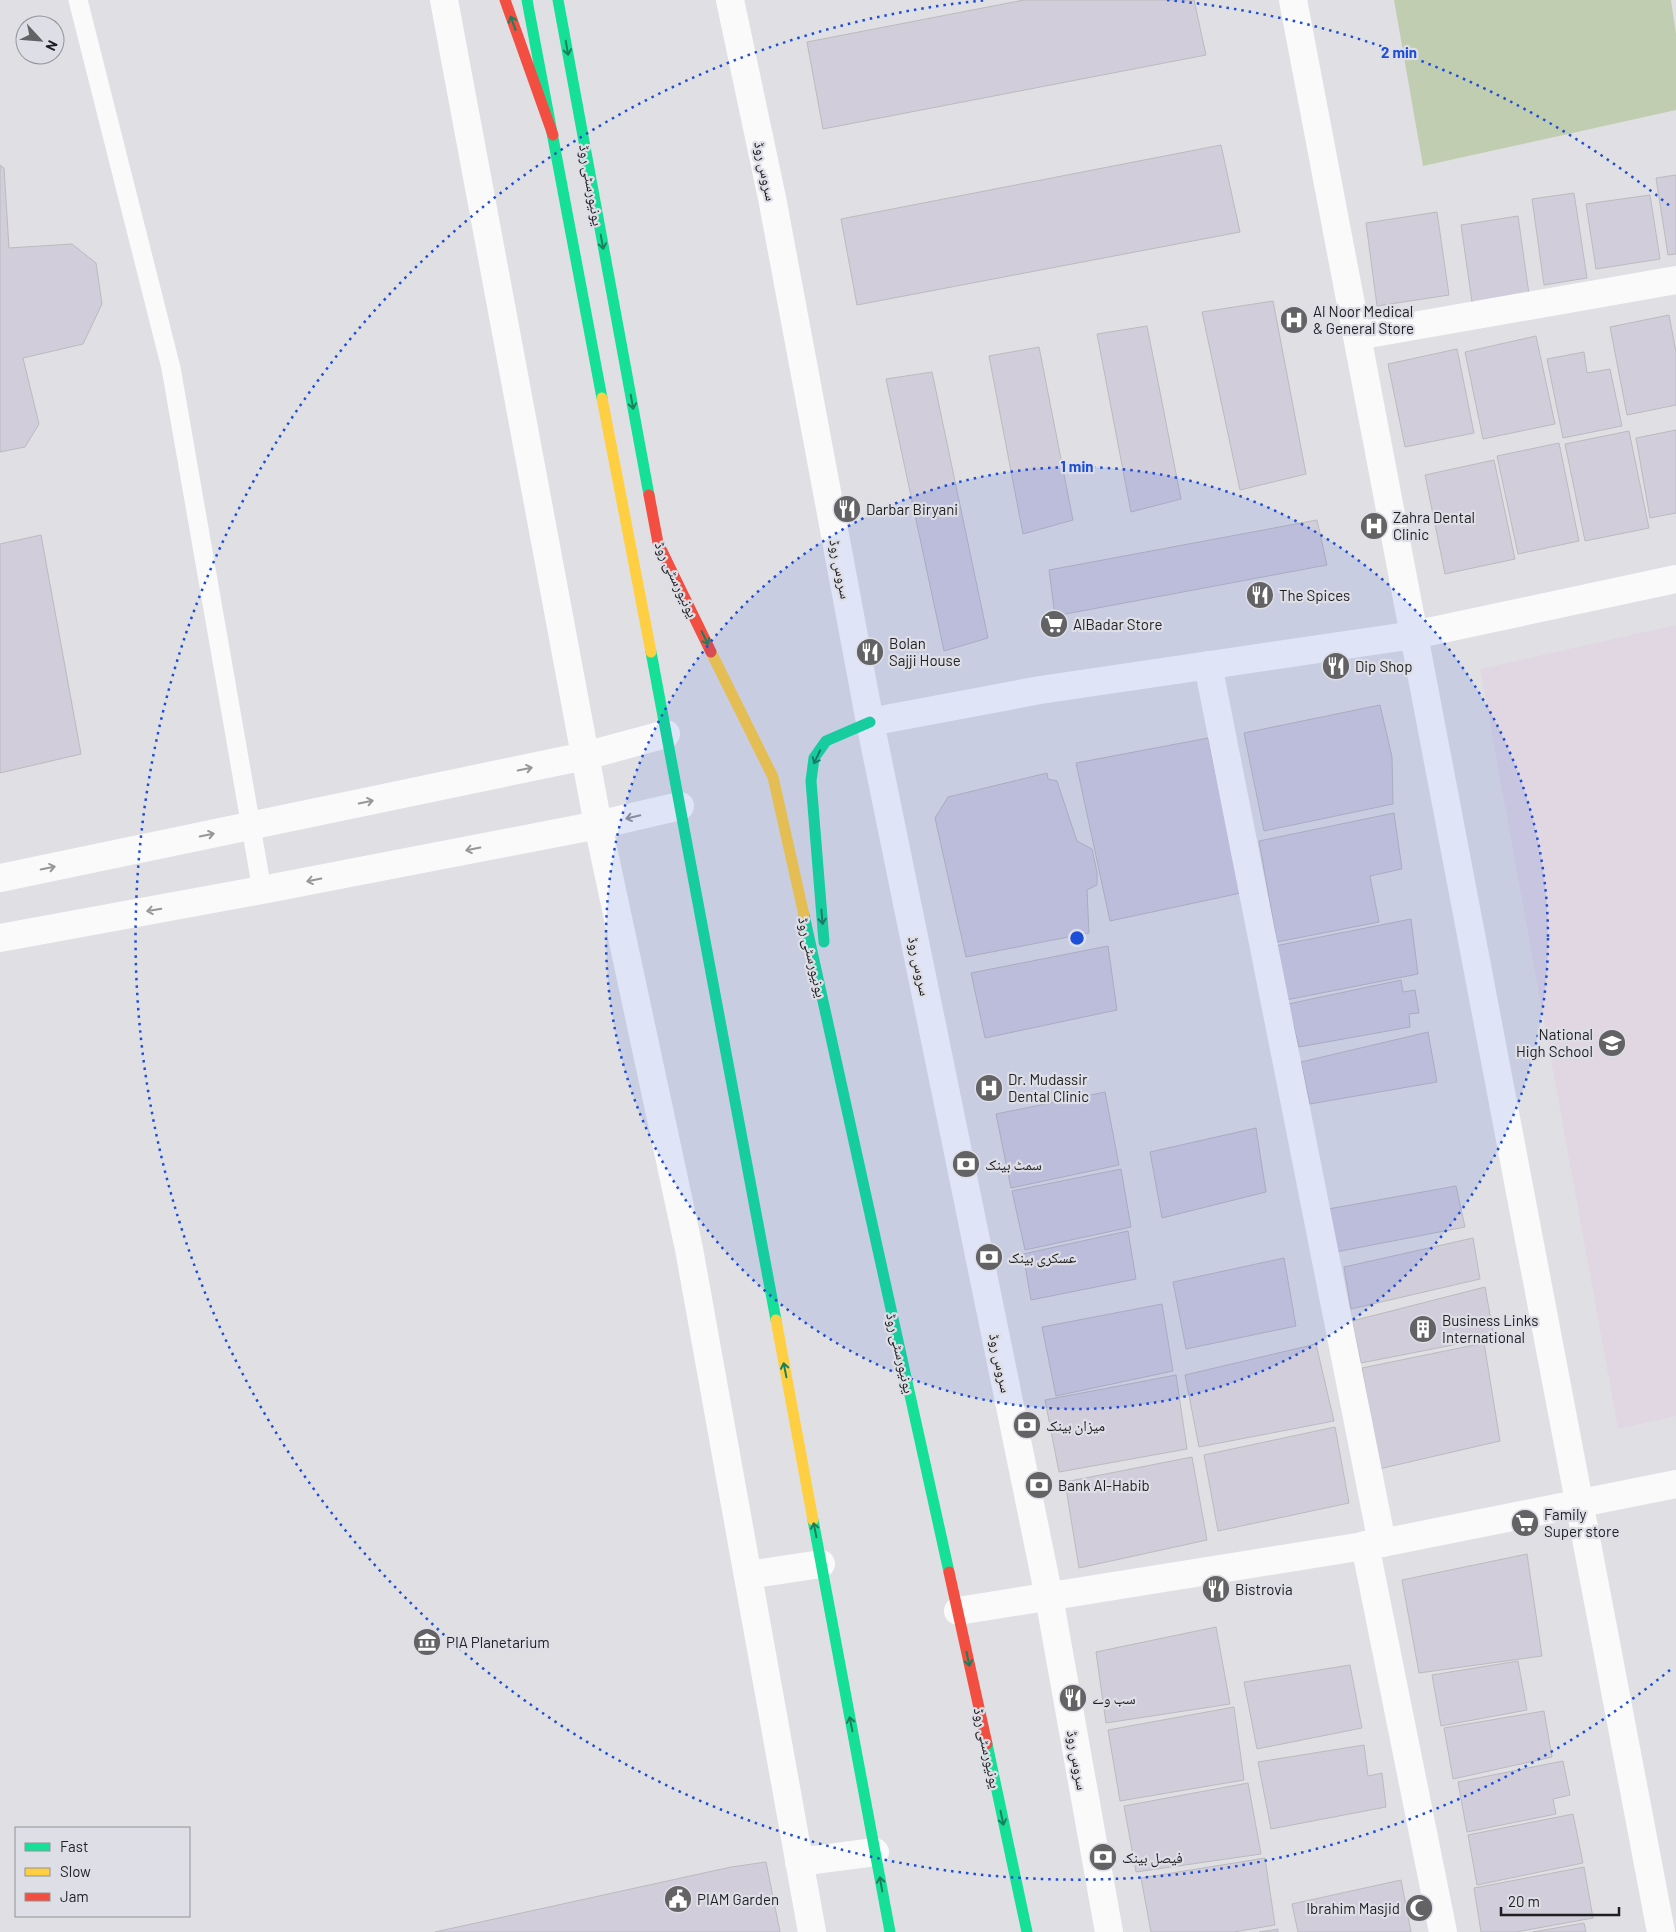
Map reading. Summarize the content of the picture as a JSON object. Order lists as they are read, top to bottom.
{
  "streets": {
    "main road": ["یونیورسٹی روڈ"],
    "street": ["سروس روڈ"]
  },
  "places": {
    "hospital": ["Al Noor Medical & General Store", "Zahra Dental Clinic", "Dr. Mudassir Dental Clinic"],
    "restaurant": [
      "Darbar Biryani",
      "The Spices",
      "Bolan Sajji House",
      "Dip Shop",
      "Bistrovia",
      "سب وے"
    ],
    "supermarket": ["AlBadar Store", "Family Super store"],
    "school or university": ["National High School"],
    "bank": [
      "سمٹ بینک",
      "عسکری بینک",
      "میزان بینک",
      "Bank Al-Habib",
      "فیصل بینک"
    ],
    "building": ["Business Links International"],
    "museum": ["PIA Planetarium"],
    "public building": ["PIAM Garden"],
    "mosque": ["Ibrahim Masjid"]
  },
  "legend": ["Fast", "Slow", "Jam"],
  "scale_bar": "20 m",
  "north": "bottom right",
  "rings": ["2 min", "1 min"]
}
